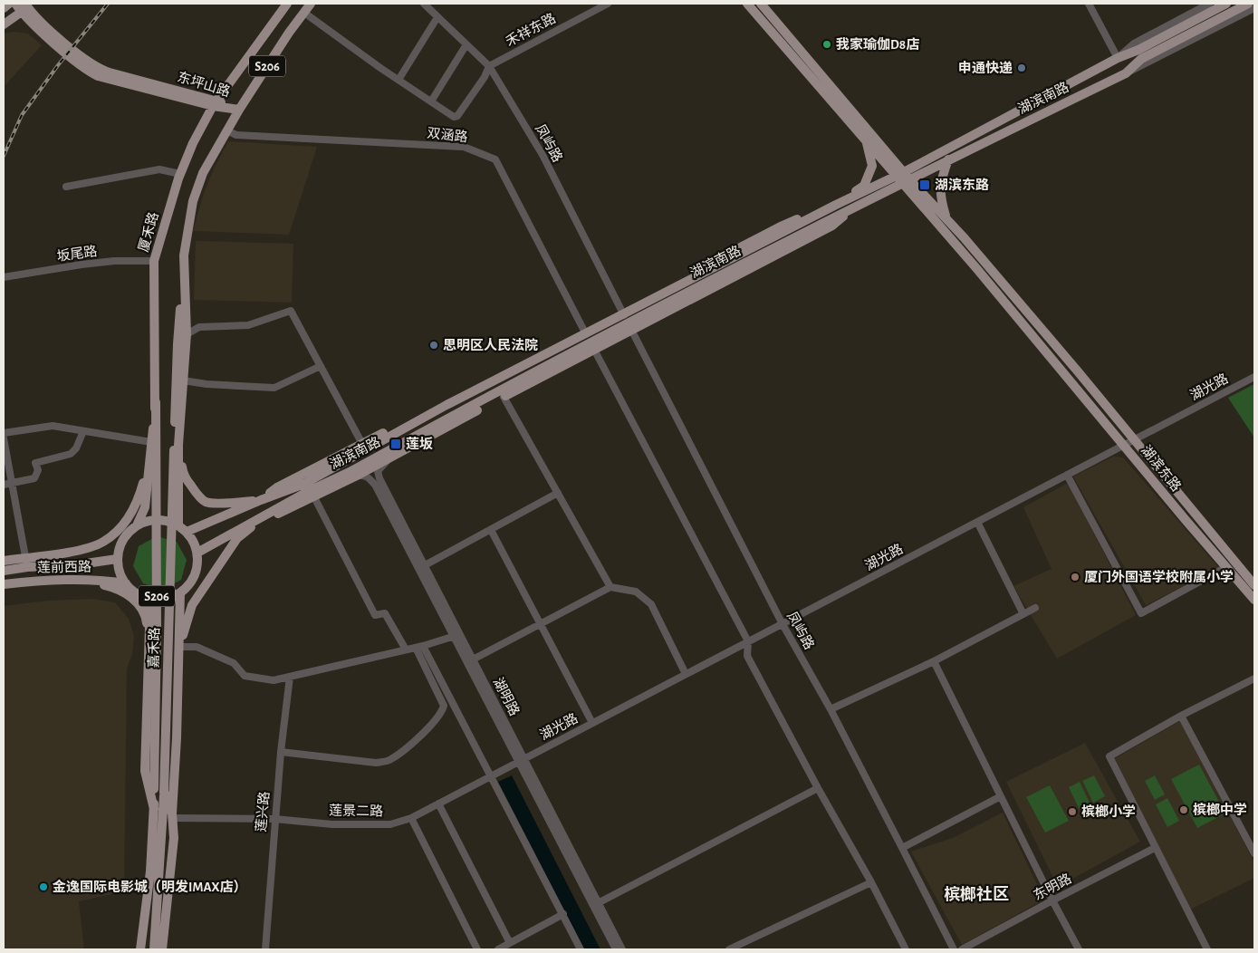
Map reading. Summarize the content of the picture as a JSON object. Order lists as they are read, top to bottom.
{
  "streets": {
    "main road": [
      "S206",
      "东坪山路",
      "湖滨南路",
      "厦禾路",
      "湖滨东路",
      "莲前西路",
      "嘉禾路"
    ],
    "street": [
      "禾祥东路",
      "双涵路",
      "凤屿路",
      "坂尾路",
      "湖光路",
      "湖明路",
      "莲景二路",
      "莲兴路",
      "东明路"
    ]
  },
  "crossings": [
    ["禾祥东路", "凤屿路"],
    ["S206", "东坪山路"],
    ["S206", "湖滨南路"],
    ["S206", "双涵路"],
    ["S206", "厦禾路"],
    ["S206", "莲前西路"],
    ["S206", "嘉禾路"],
    ["S206", "莲景二路"],
    ["东坪山路", "厦禾路"],
    ["湖滨南路", "双涵路"],
    ["湖滨南路", "凤屿路"],
    ["湖滨南路", "厦禾路"],
    ["湖滨南路", "湖滨东路"],
    ["湖滨南路", "莲前西路"],
    ["凤屿路", "湖光路"],
    ["厦禾路", "坂尾路"],
    ["厦禾路", "莲前西路"],
    ["厦禾路", "嘉禾路"],
    ["湖光路", "湖滨东路"],
    ["湖光路", "湖明路"],
    ["湖光路", "莲景二路"],
    ["湖明路", "莲景二路"],
    ["莲景二路", "莲兴路"]
  ],
  "districts": ["槟榔社区"],
  "places": {
    "other": [
      "我家瑜伽D8店",
      "申通快递",
      "思明区人民法院",
      "厦门外国语学校附属小学",
      "槟榔中学",
      "槟榔小学",
      "金逸国际电影城（明发IMAX店）"
    ],
    "transit": ["湖滨东路", "莲坂"]
  }
}
